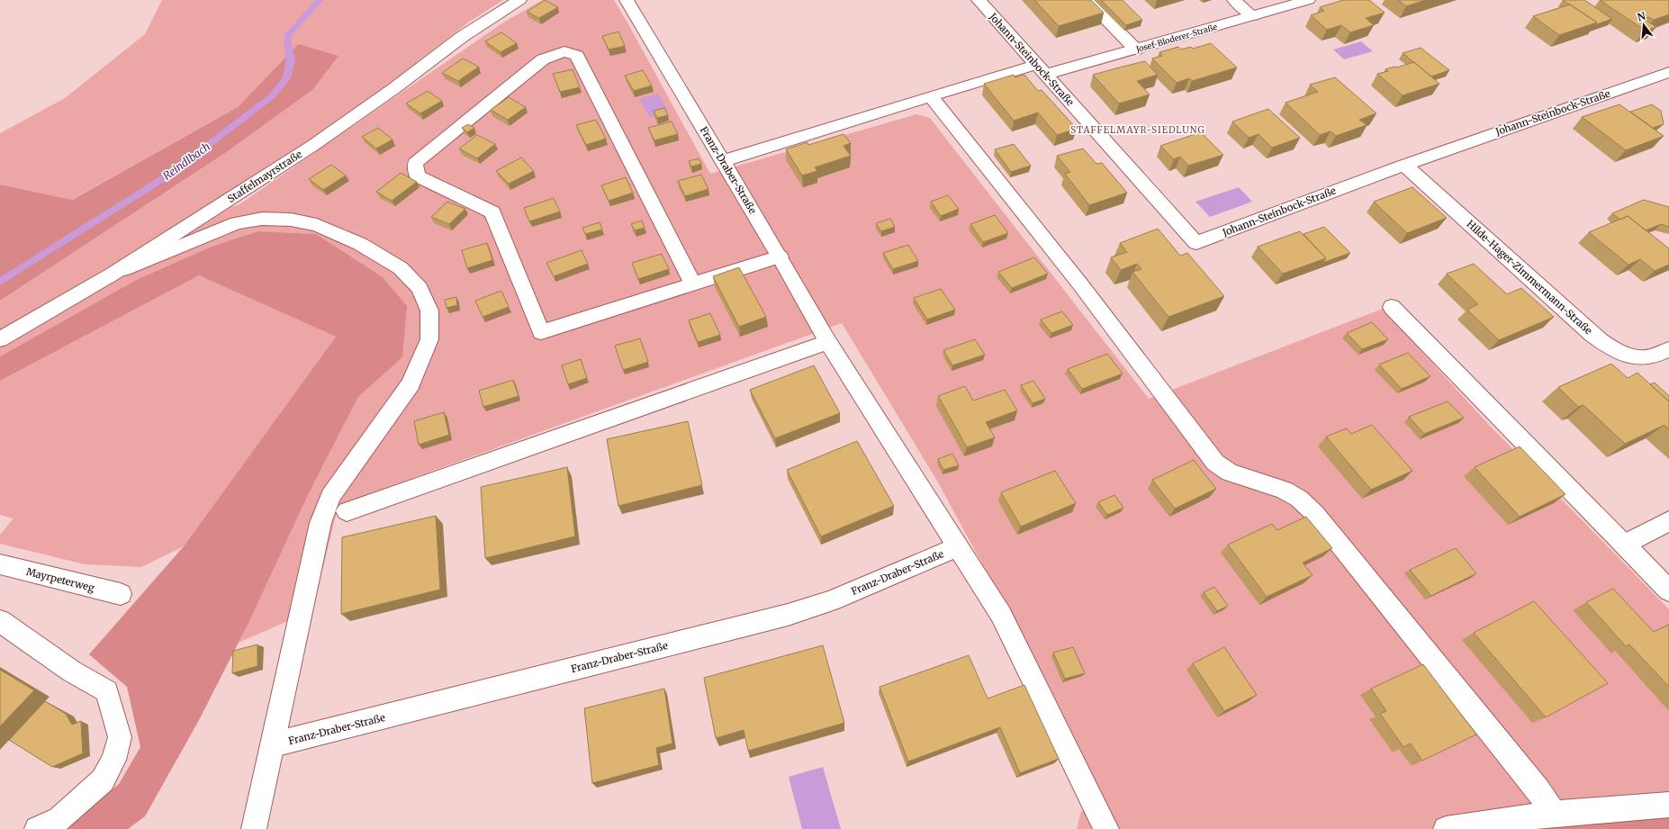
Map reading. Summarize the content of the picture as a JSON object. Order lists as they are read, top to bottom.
{
  "streets": {
    "street": [
      "Josef-Bloderer-Straße",
      "Johann-Steinbock-Straße",
      "Franz-Draber-Straße",
      "Staffelmayrstraße",
      "Hilde-Hager-Zimmermann-Straße",
      "Mayrpeterweg"
    ]
  },
  "crossings": [
    ["Josef-Bloderer-Straße", "Johann-Steinbock-Straße"],
    ["Josef-Bloderer-Straße", "Franz-Draber-Straße"],
    ["Johann-Steinbock-Straße", "Hilde-Hager-Zimmermann-Straße"]
  ],
  "districts": ["STAFFELMAYR-SIEDLUNG"],
  "water": ["Reindlbach"],
  "north": "top"
}
